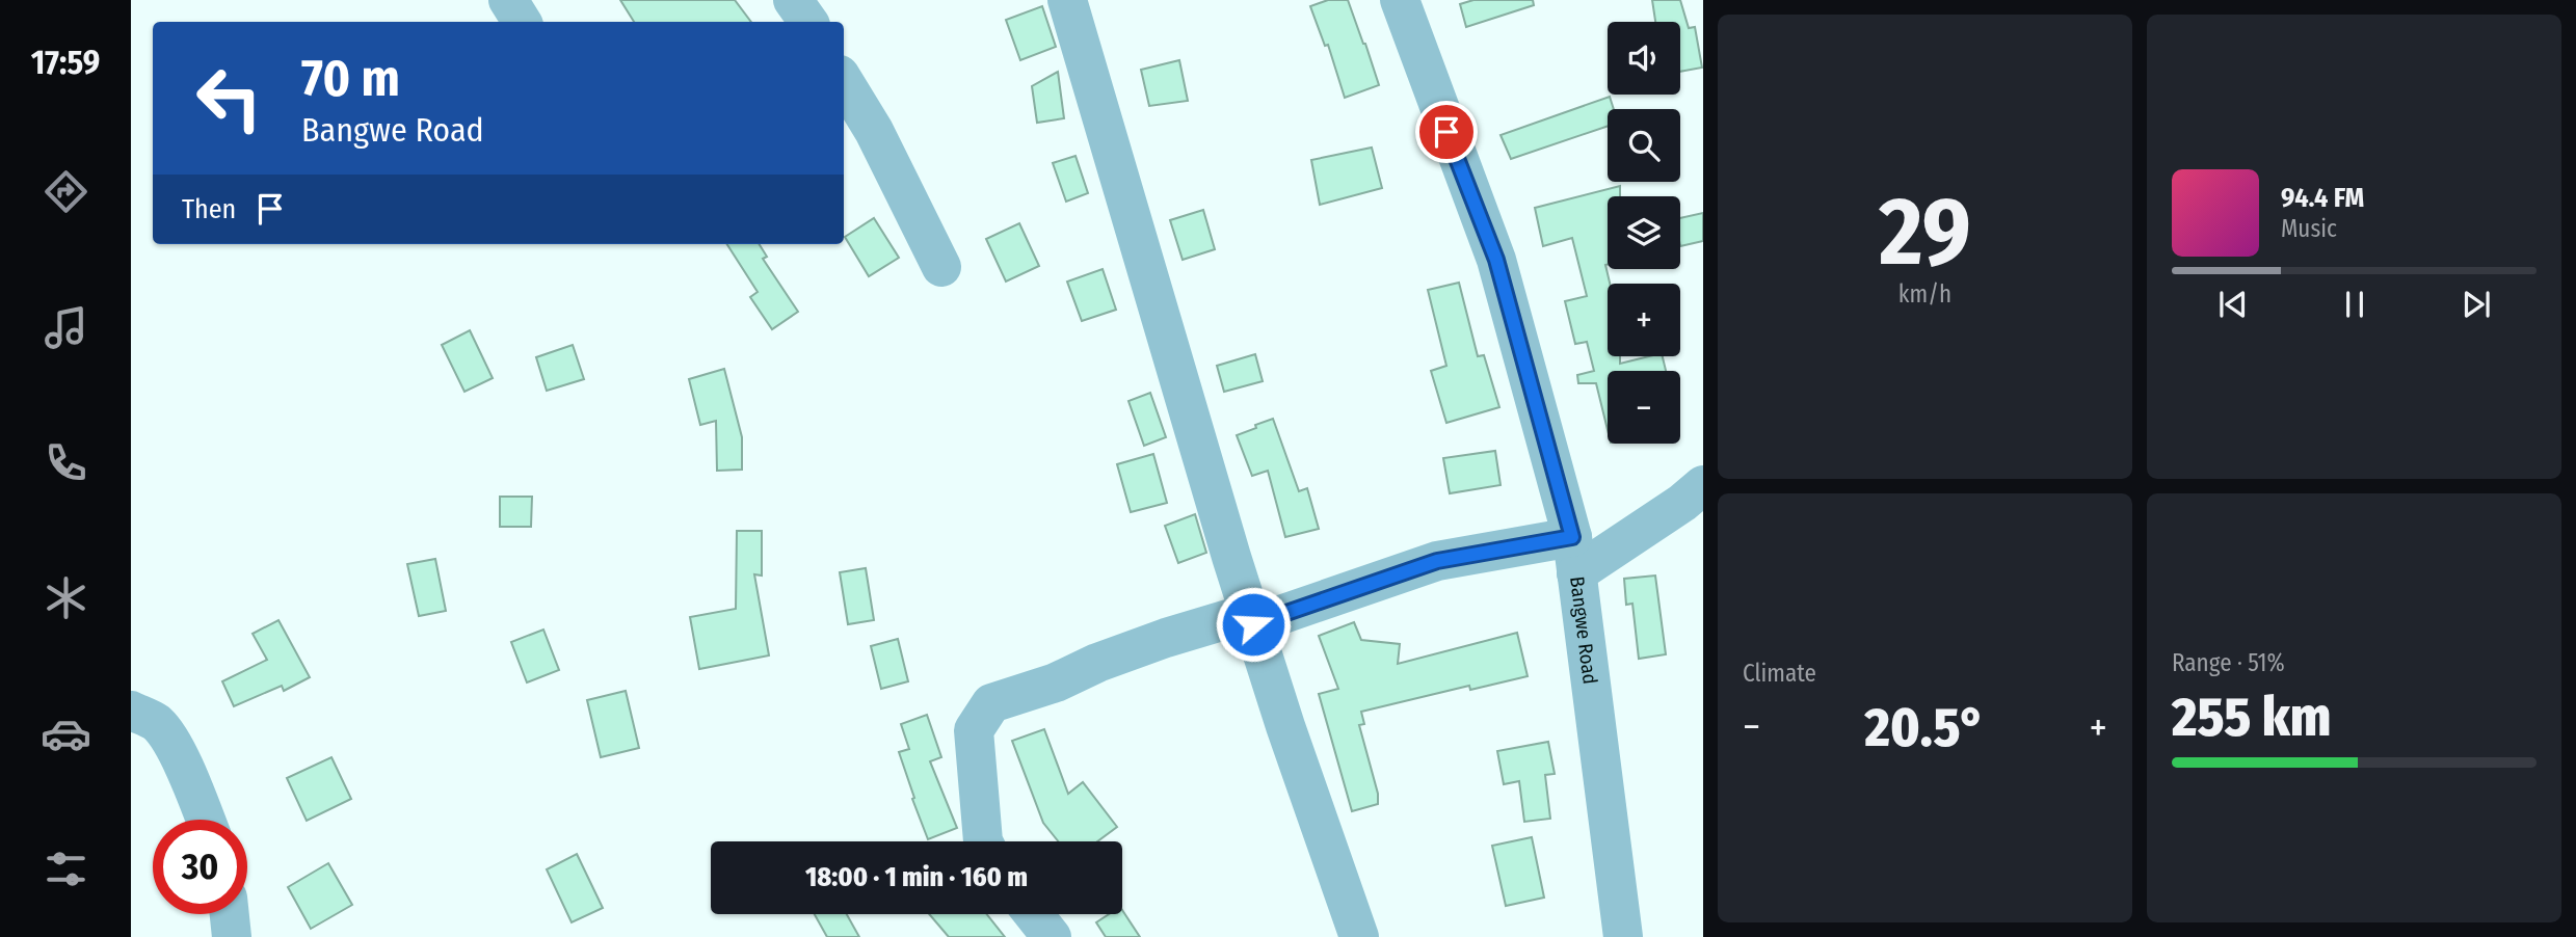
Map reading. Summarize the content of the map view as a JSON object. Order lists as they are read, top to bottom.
{
  "streets": {
    "street": ["Bangwe Road"]
  },
  "page": {
    "tabs": "17:59",
    "tile": [
      ["29", "km/h"],
      "Climate",
      ["Range · 51%", "255 km"]
    ],
    "map_buttons": ["+", "−"],
    "turn": ["70 m", "Bangwe Road"],
    "song": ["94.4 FM", "Music"],
    "then": "Then",
    "heat": ["−", "20.5°", "+"],
    "limit": "30",
    "trip": "18:00 · 1 min · 160 m"
  }
}
